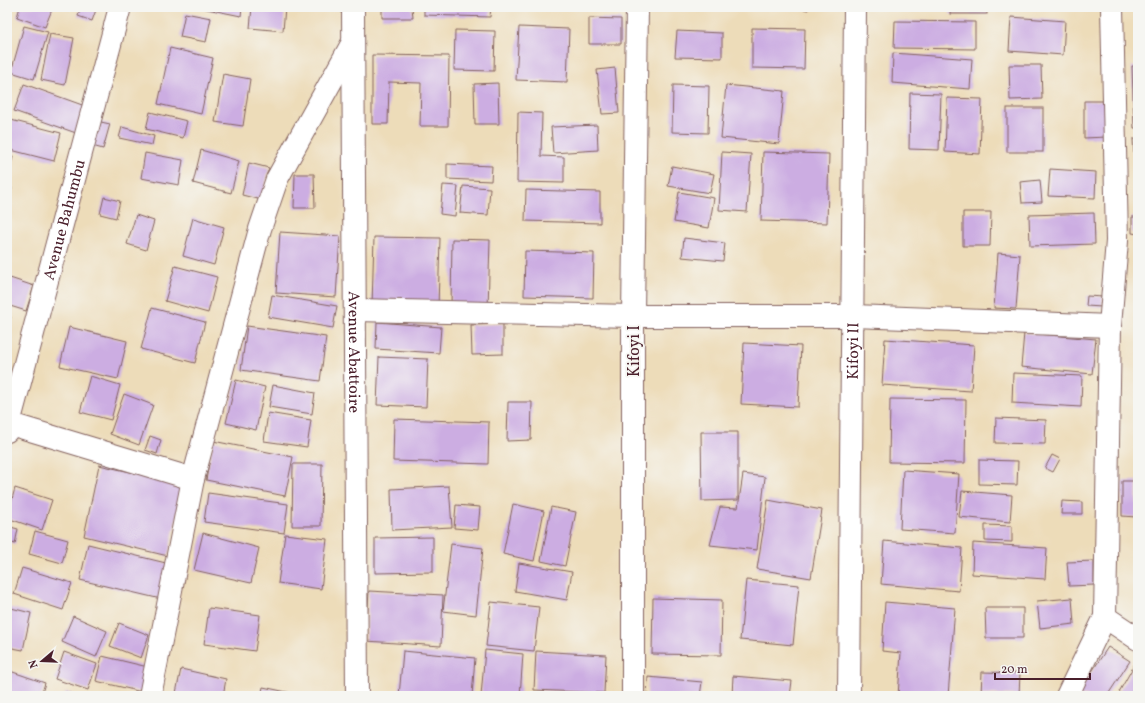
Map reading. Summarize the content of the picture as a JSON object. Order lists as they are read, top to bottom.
{
  "streets": {
    "street": [
      "Avenue Bahumbu",
      "Kifoyi I",
      "Avenue Abattoire",
      "Kifoyi II"
    ]
  },
  "scale_bar": "20 m",
  "north": "left"
}
